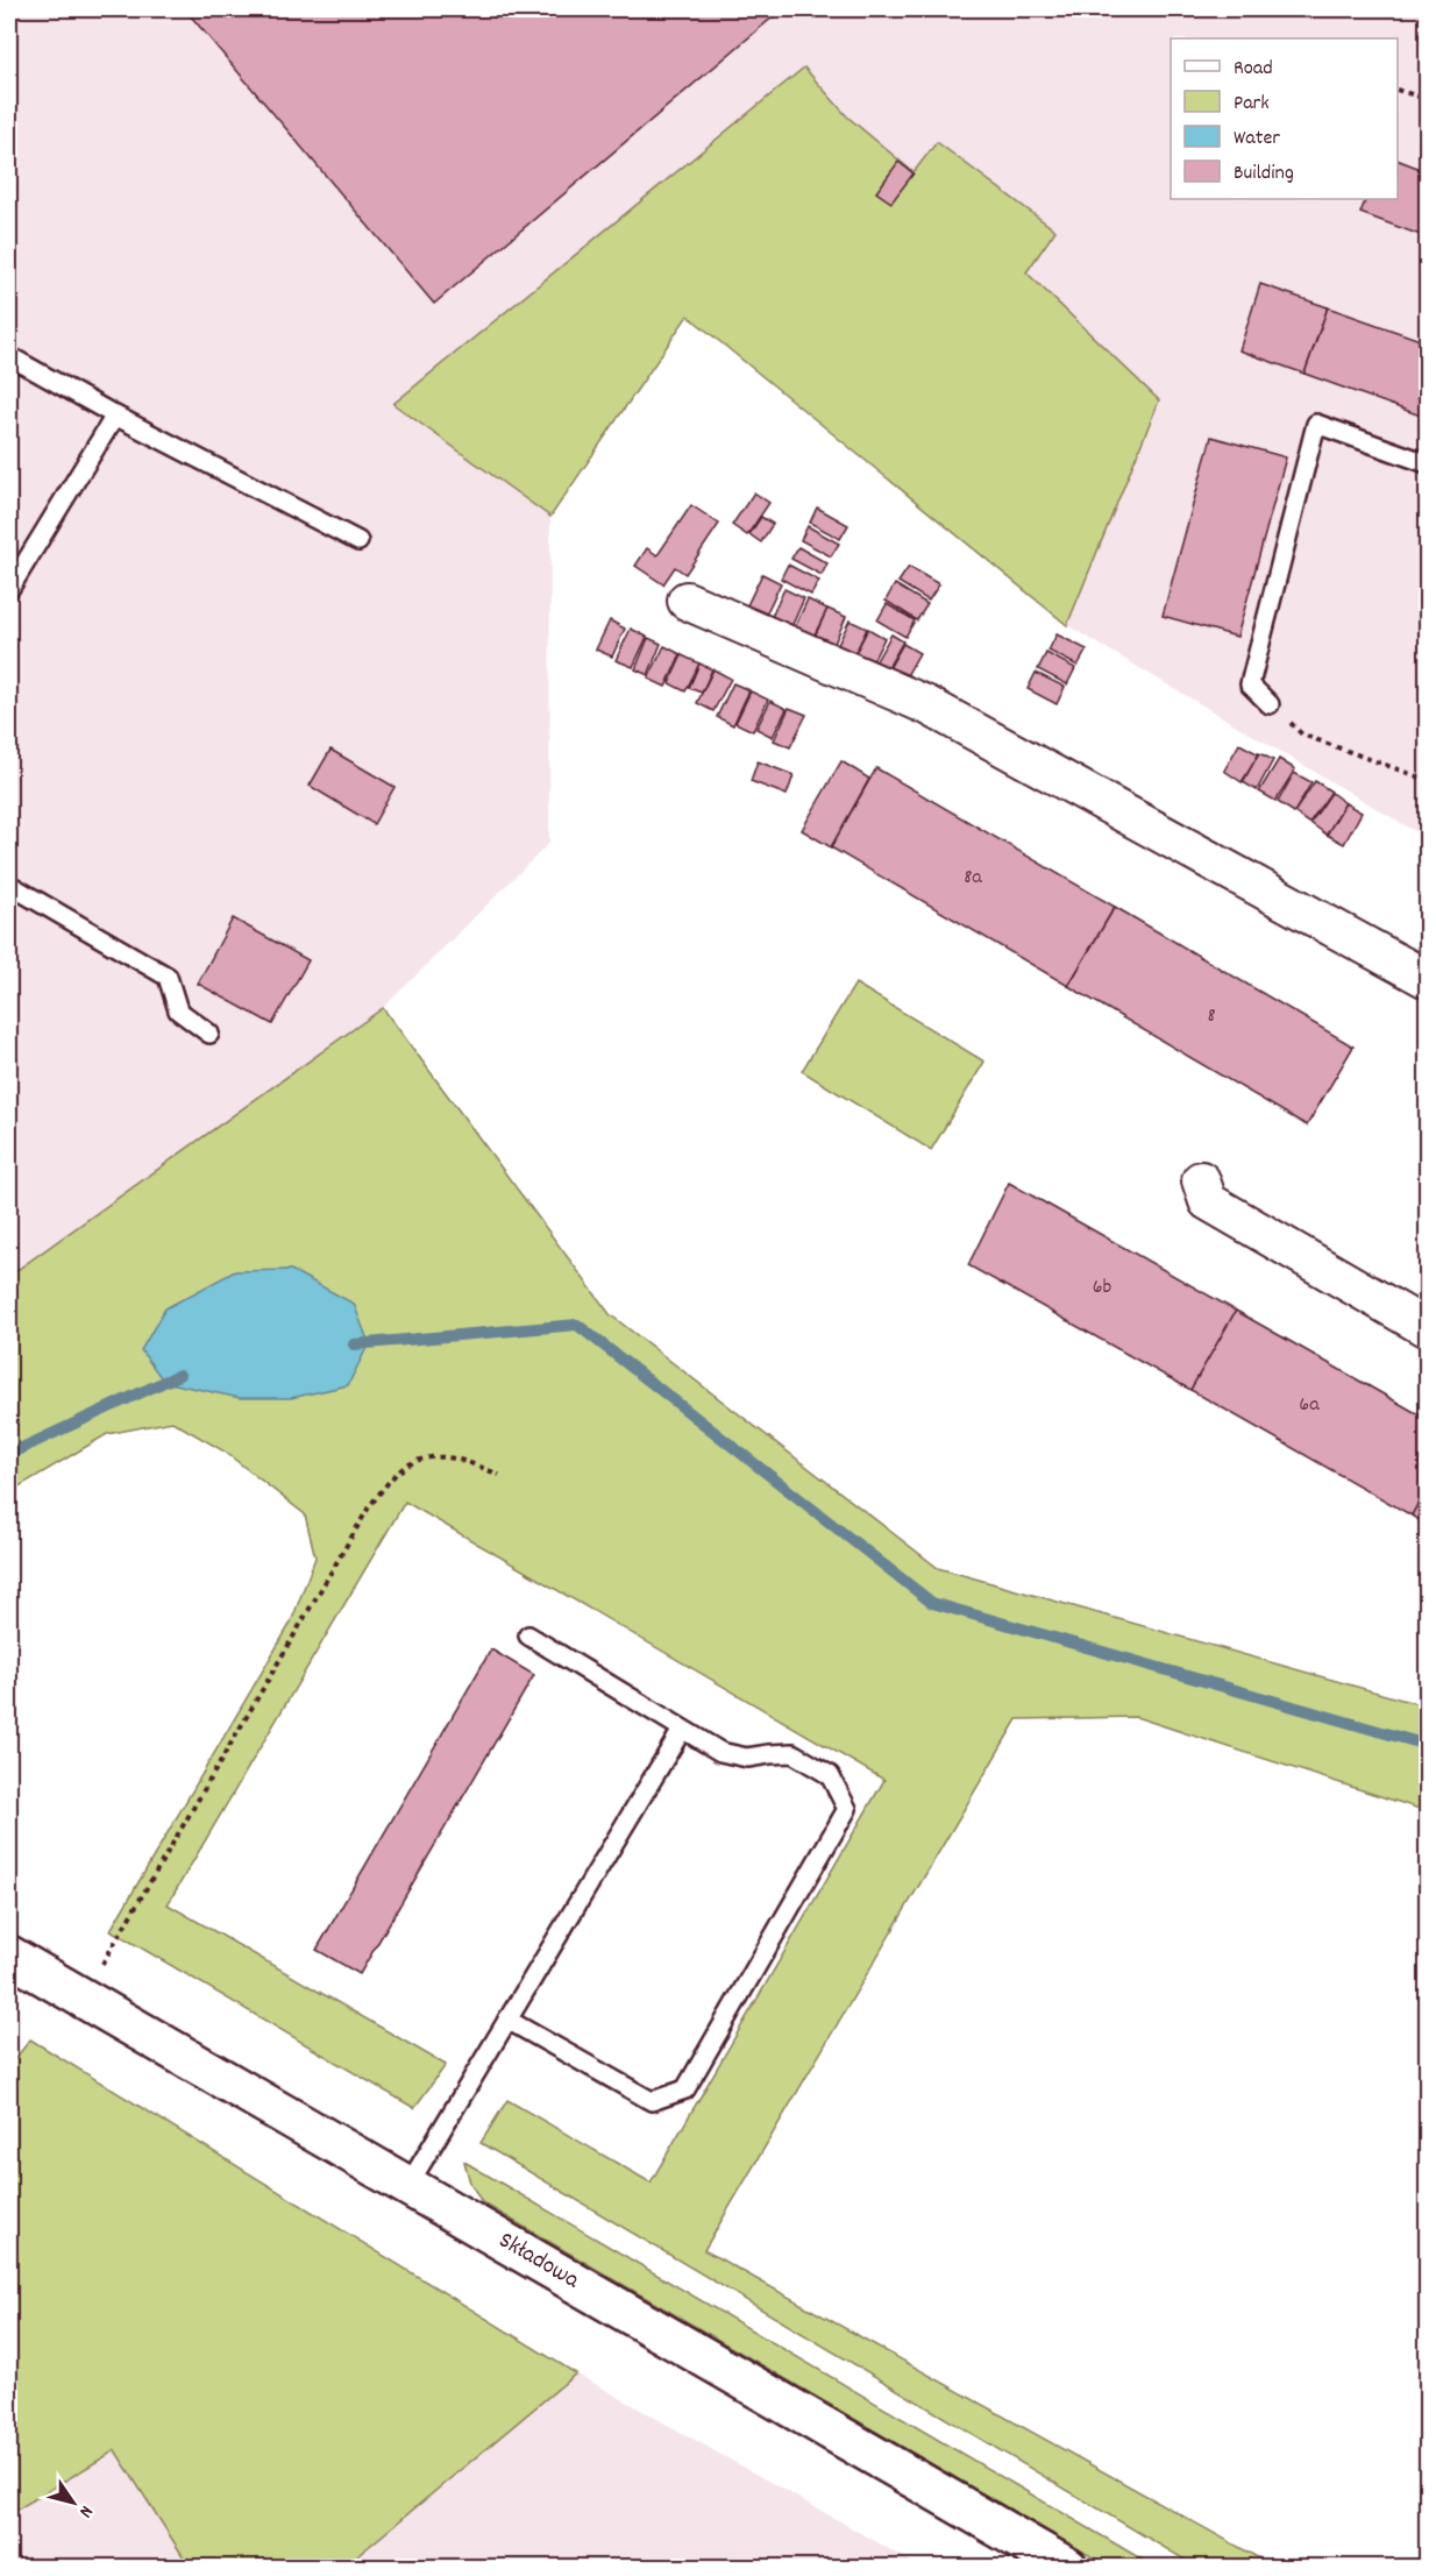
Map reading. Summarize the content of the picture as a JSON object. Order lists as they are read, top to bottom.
{
  "streets": {
    "main road": ["Składowa"]
  },
  "house_numbers": [
    "8a",
    "8",
    "6b",
    "6a"
  ],
  "legend": [
    "Road",
    "Park",
    "Water",
    "Building"
  ],
  "north": "bottom right"
}
